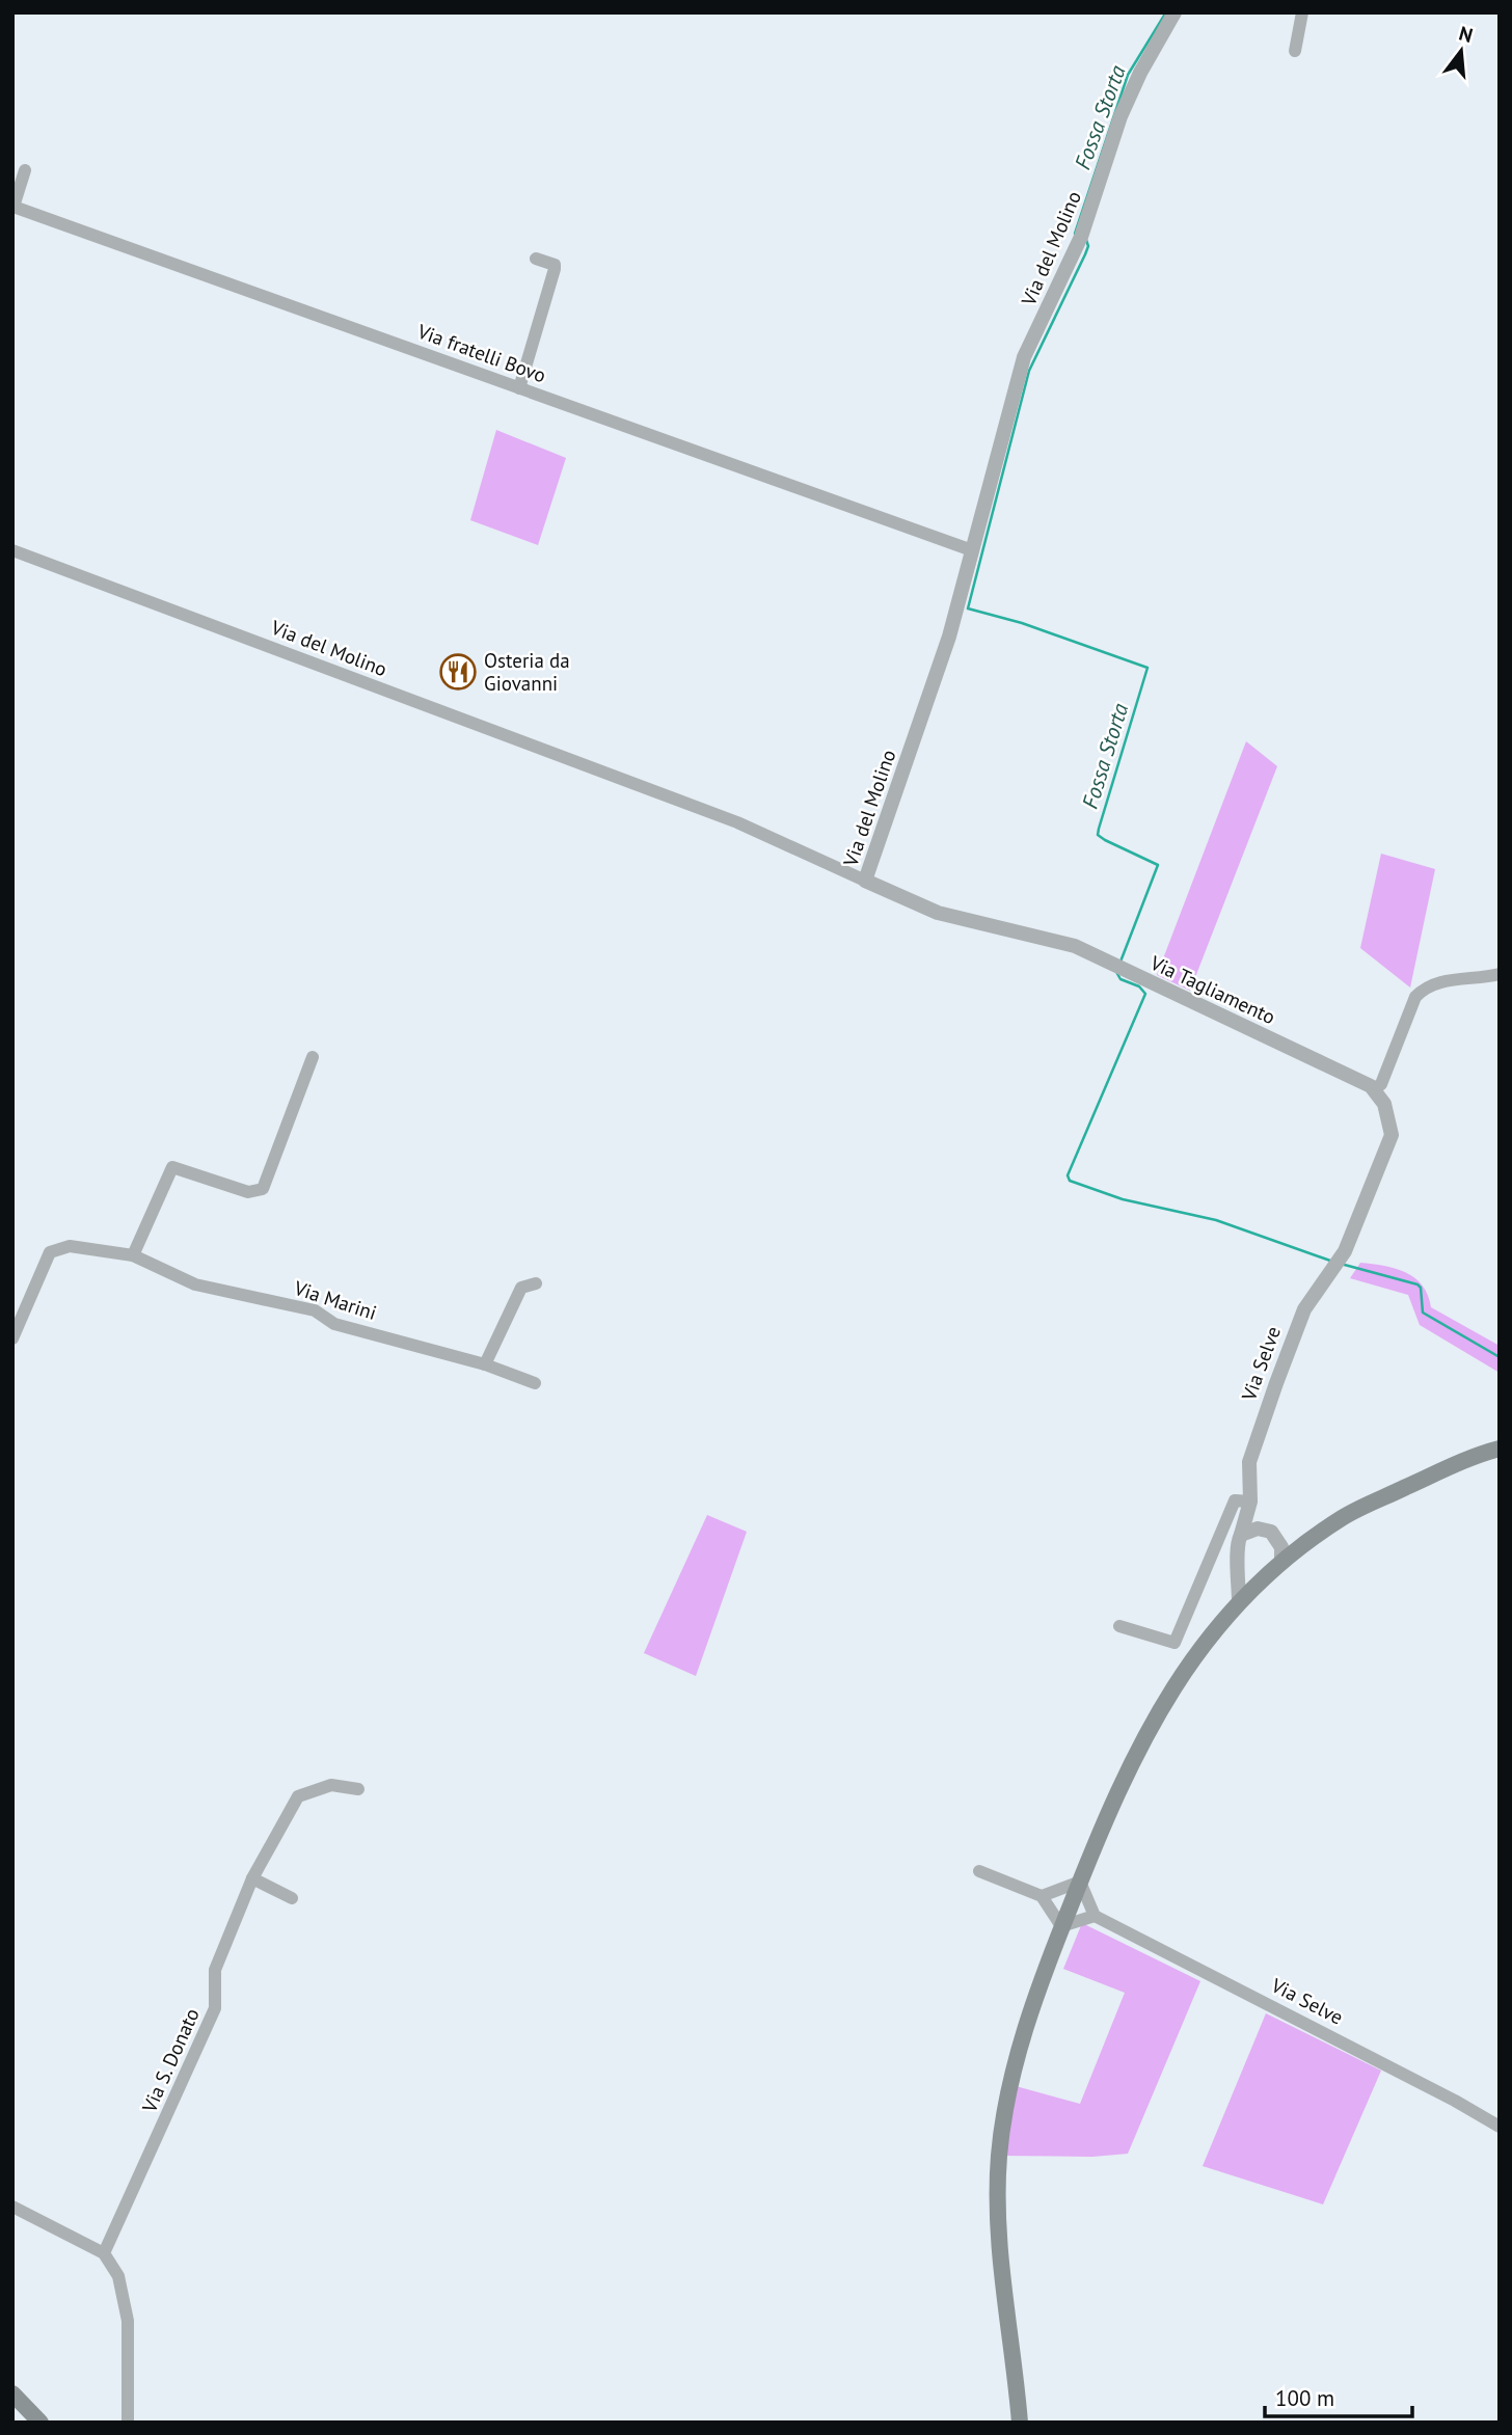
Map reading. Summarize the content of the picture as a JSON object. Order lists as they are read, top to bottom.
{
  "streets": {
    "street": [
      "Via del Molino",
      "Via fratelli Bovo",
      "Via Tagliamento",
      "Via Marini",
      "Via Selve",
      "Via S. Donato"
    ]
  },
  "crossings": [
    ["Via del Molino", "Via fratelli Bovo"],
    ["Via del Molino", "Via Tagliamento"],
    ["Via Tagliamento", "Via Selve"]
  ],
  "water": ["Fossa Storta"],
  "places": {
    "restaurant": ["Osteria da Giovanni"]
  },
  "scale_bar": "100 m",
  "north": "top"
}
